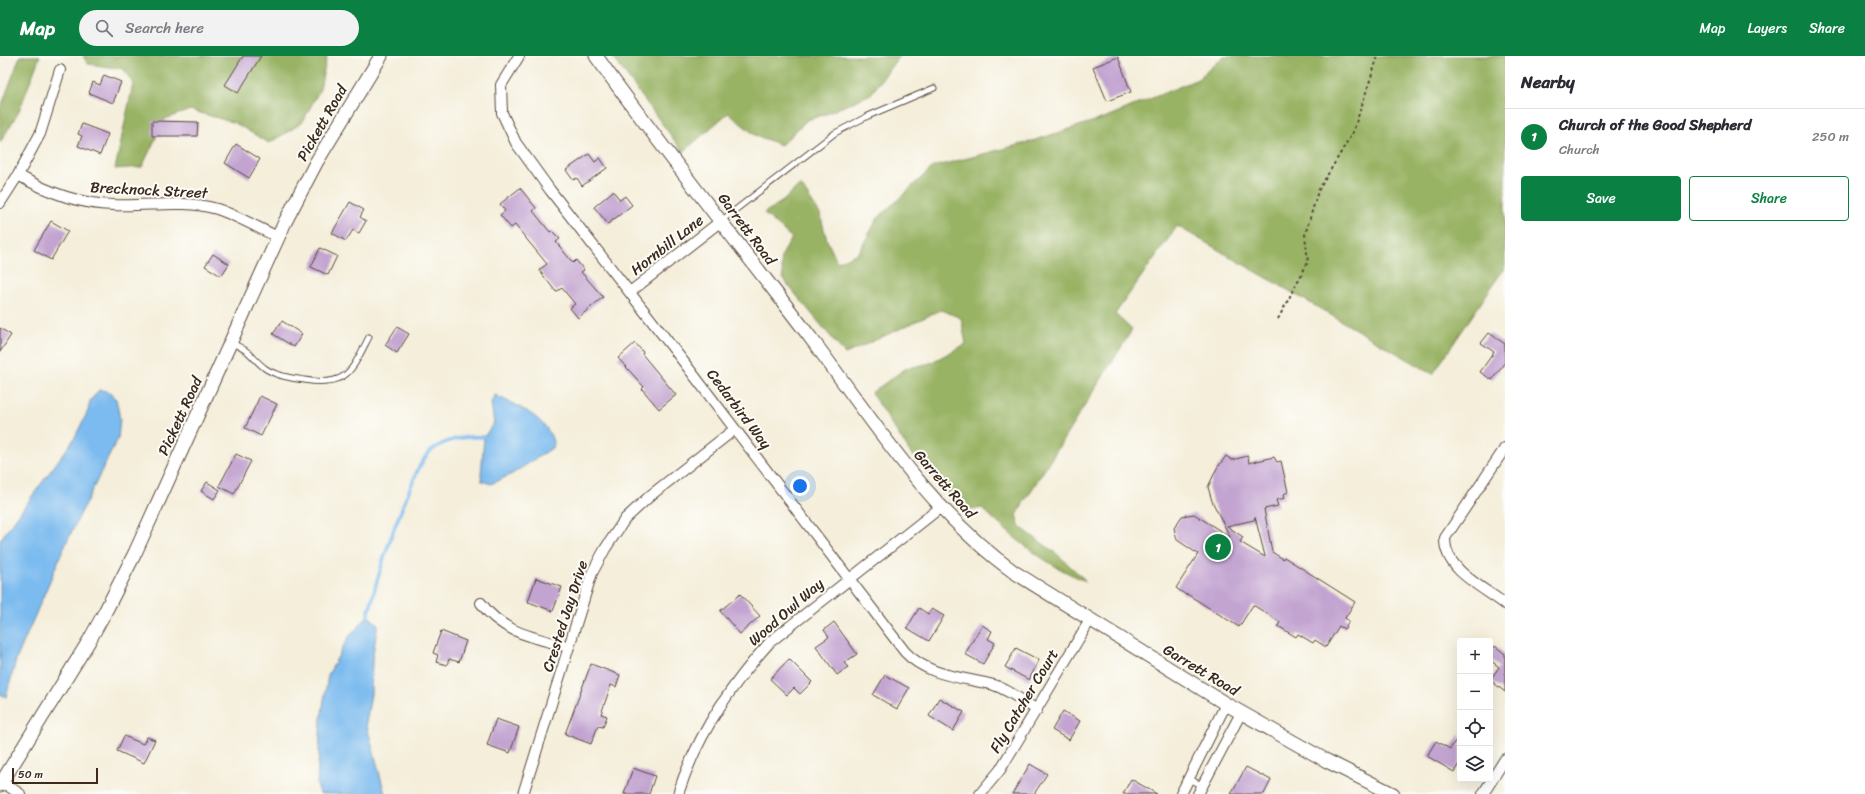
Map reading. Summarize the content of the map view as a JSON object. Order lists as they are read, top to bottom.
{
  "streets": {
    "street": [
      "Pickett Road",
      "Brecknock Street",
      "Garrett Road",
      "Hornbill Lane",
      "Cedarbird Way",
      "Wood Owl Way",
      "Crested Jay Drive",
      "Fly Catcher Court"
    ]
  },
  "crossings": [
    ["Pickett Road", "Brecknock Street"],
    ["Garrett Road", "Hornbill Lane"],
    ["Garrett Road", "Wood Owl Way"],
    ["Garrett Road", "Fly Catcher Court"],
    ["Hornbill Lane", "Cedarbird Way"],
    ["Cedarbird Way", "Wood Owl Way"],
    ["Cedarbird Way", "Crested Jay Drive"],
    ["Cedarbird Way", "Fly Catcher Court"]
  ],
  "scale_bar": "50 m",
  "page": {
    "header": "Map",
    "search": "Search here",
    "nav": ["Map", "Layers", "Share"],
    "heading": "Nearby",
    "list": [
      {
        "mark": "1",
        "name": "Church of the Good Shepherd",
        "note": "Church",
        "value": "250 m"
      }
    ],
    "buttons": ["Save", "Share"],
    "pins": "1",
    "map_buttons": ["+", "−"],
    "scale": "50 m"
  }
}
